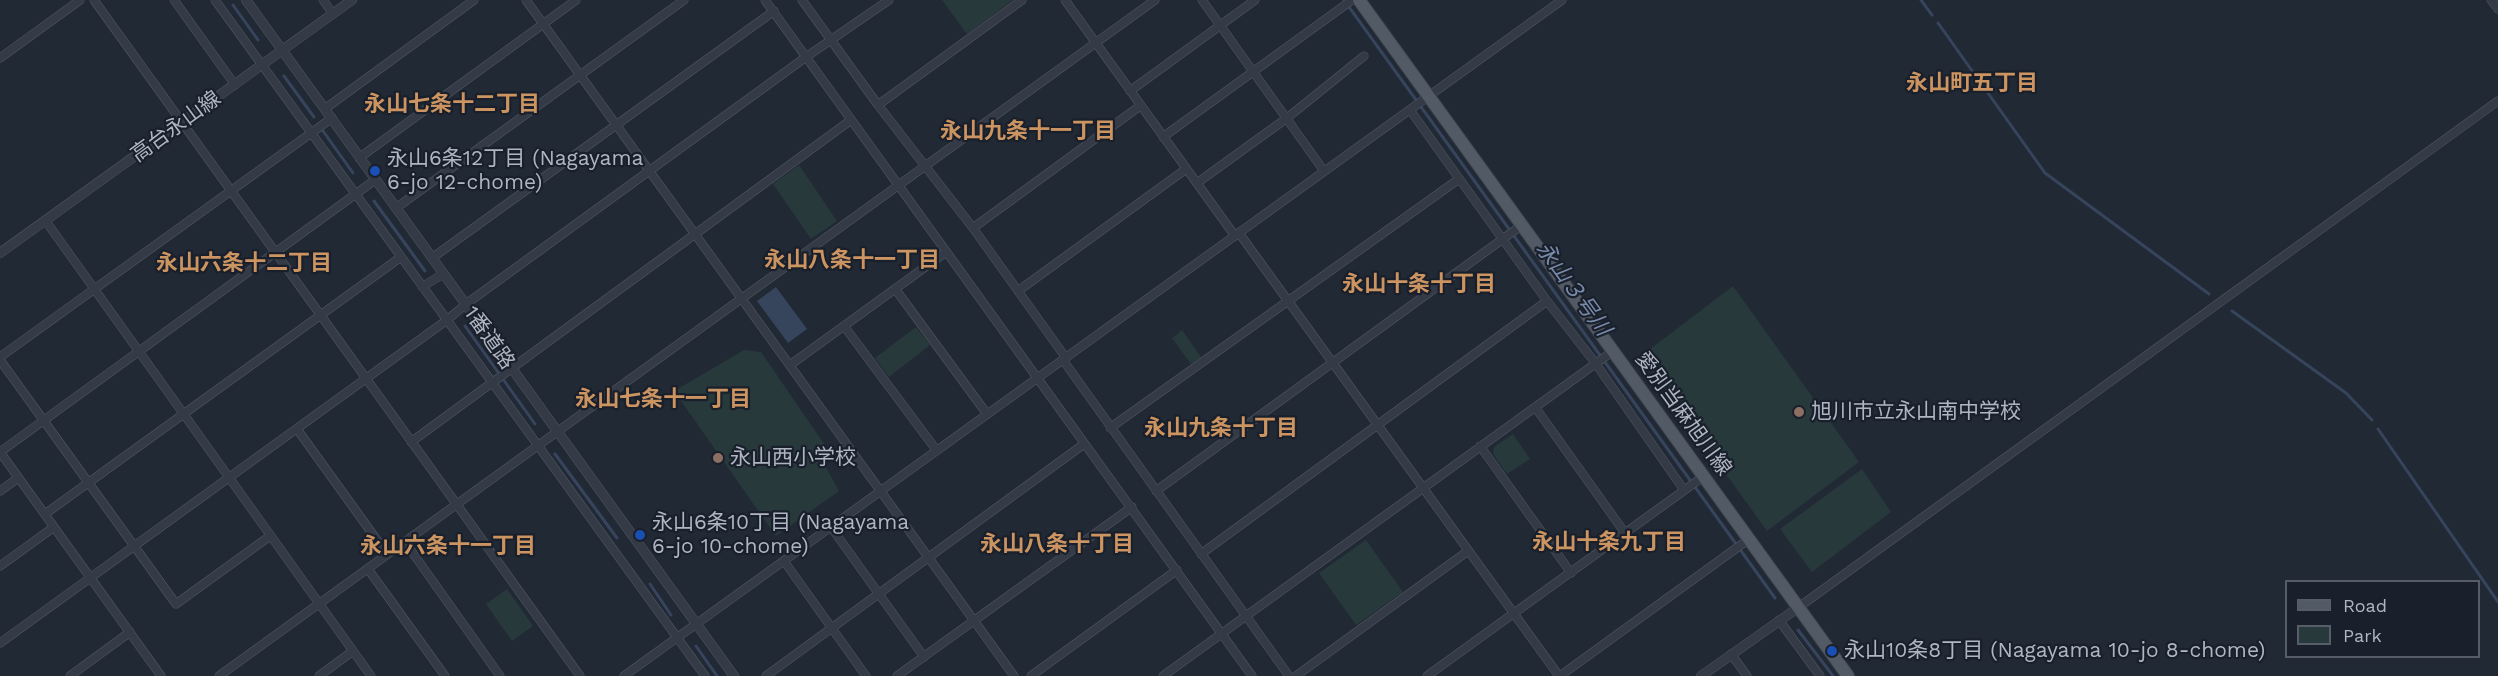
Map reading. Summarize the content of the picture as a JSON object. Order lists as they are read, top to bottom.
{
  "streets": {
    "main road": ["愛別当麻旭川線"],
    "street": ["高台永山線", "1番道路"]
  },
  "crossings": [
    ["高台永山線", "1番道路"]
  ],
  "districts": [
    "永山町五丁目",
    "永山七条十二丁目",
    "永山九条十一丁目",
    "永山八条十一丁目",
    "永山六条十二丁目",
    "永山十条十丁目",
    "永山七条十一丁目",
    "永山九条十丁目",
    "永山十条九丁目",
    "永山八条十丁目",
    "永山六条十一丁目"
  ],
  "water": ["永山３号川"],
  "places": [
    "永山6条12丁目 (Nagayama 6-jo 12-chome)",
    "旭川市立永山南中学校",
    "永山西小学校",
    "永山6条10丁目 (Nagayama 6-jo 10-chome)",
    "永山10条8丁目 (Nagayama 10-jo 8-chome)"
  ],
  "legend": ["Road", "Park"]
}
